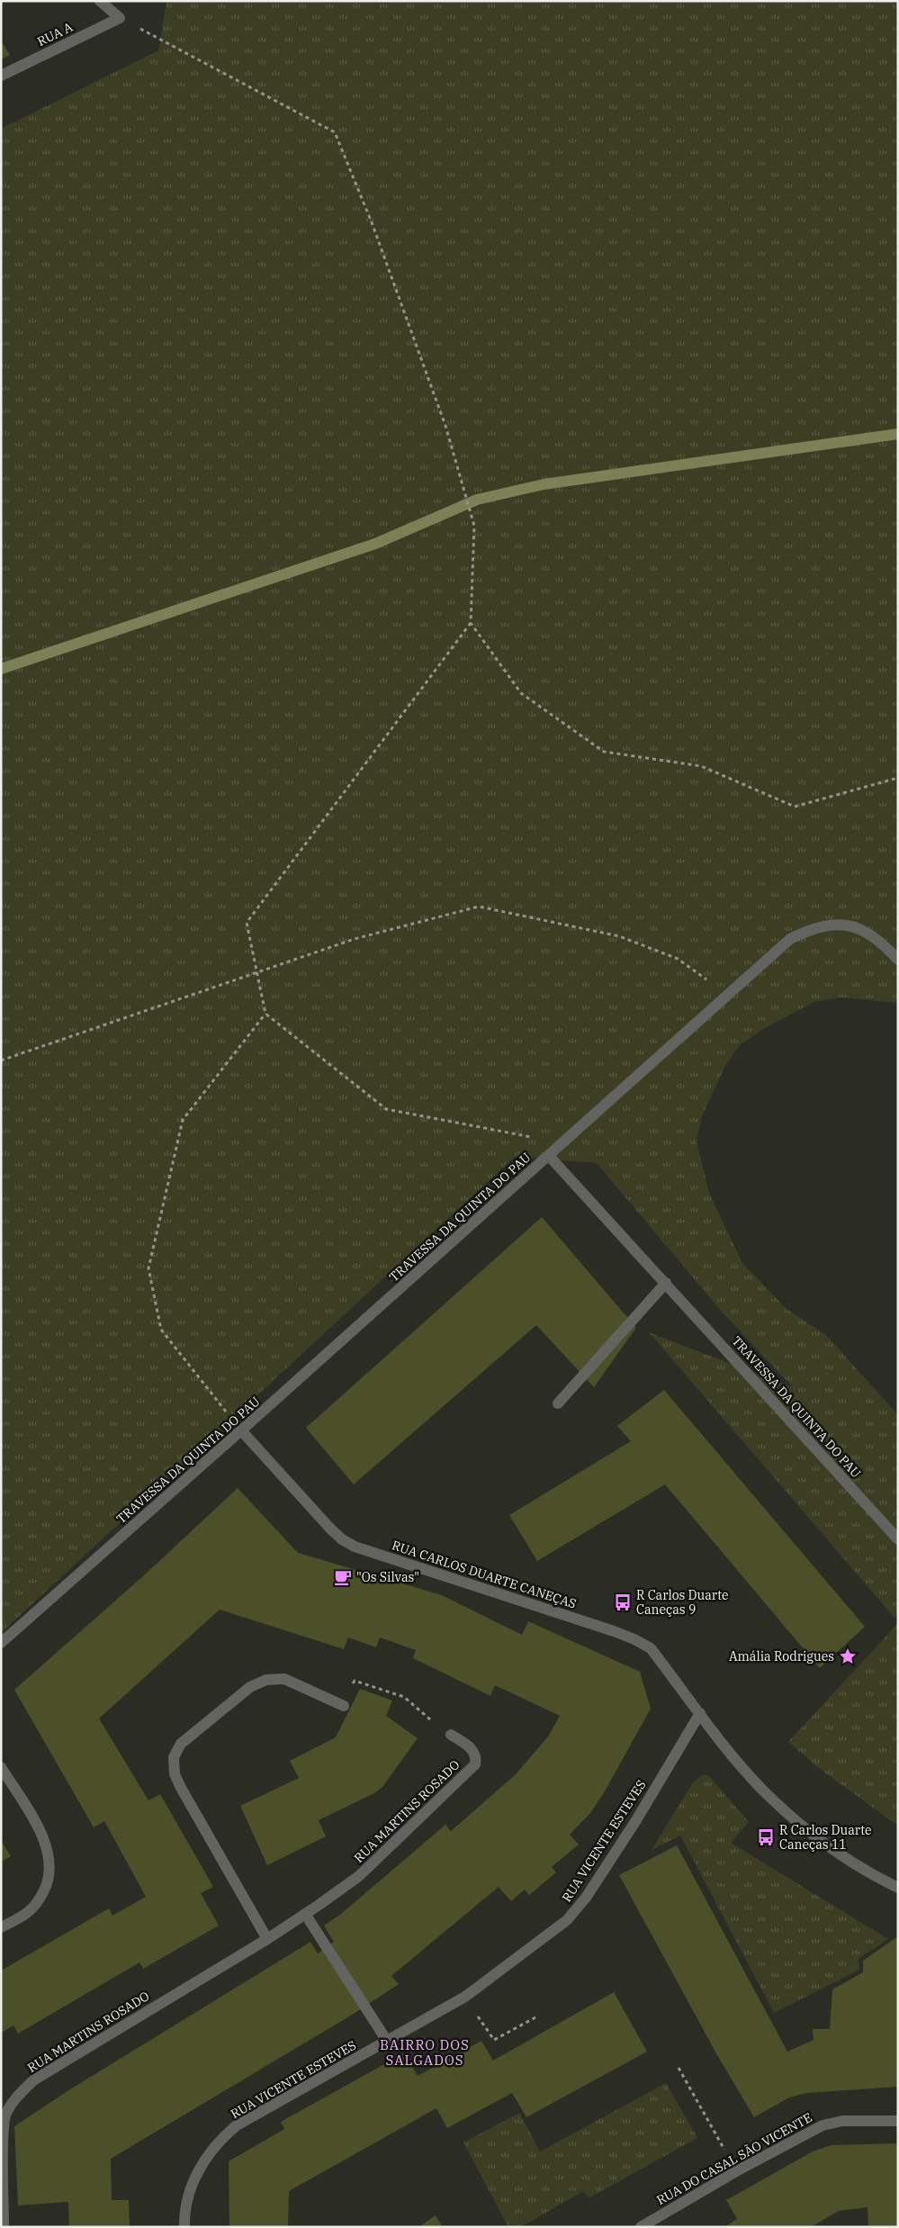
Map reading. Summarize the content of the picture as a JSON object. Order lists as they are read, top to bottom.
{
  "streets": {
    "street": [
      "RUA A",
      "TRAVESSA DA QUINTA DO PAU",
      "RUA CARLOS DUARTE CANEÇAS",
      "RUA MARTINS ROSADO",
      "RUA VICENTE ESTEVES",
      "RUA DO CASAL SÃO VICENTE"
    ]
  },
  "crossings": [
    ["TRAVESSA DA QUINTA DO PAU", "RUA CARLOS DUARTE CANEÇAS"],
    ["RUA CARLOS DUARTE CANEÇAS", "RUA VICENTE ESTEVES"]
  ],
  "districts": ["BAIRRO DOS SALGADOS"],
  "places": {
    "cafe": ["\"Os Silvas\""],
    "bus stop": ["R Carlos Duarte Caneças 9", "R Carlos Duarte Caneças 11"],
    "place": ["Amália Rodrigues"]
  }
}
